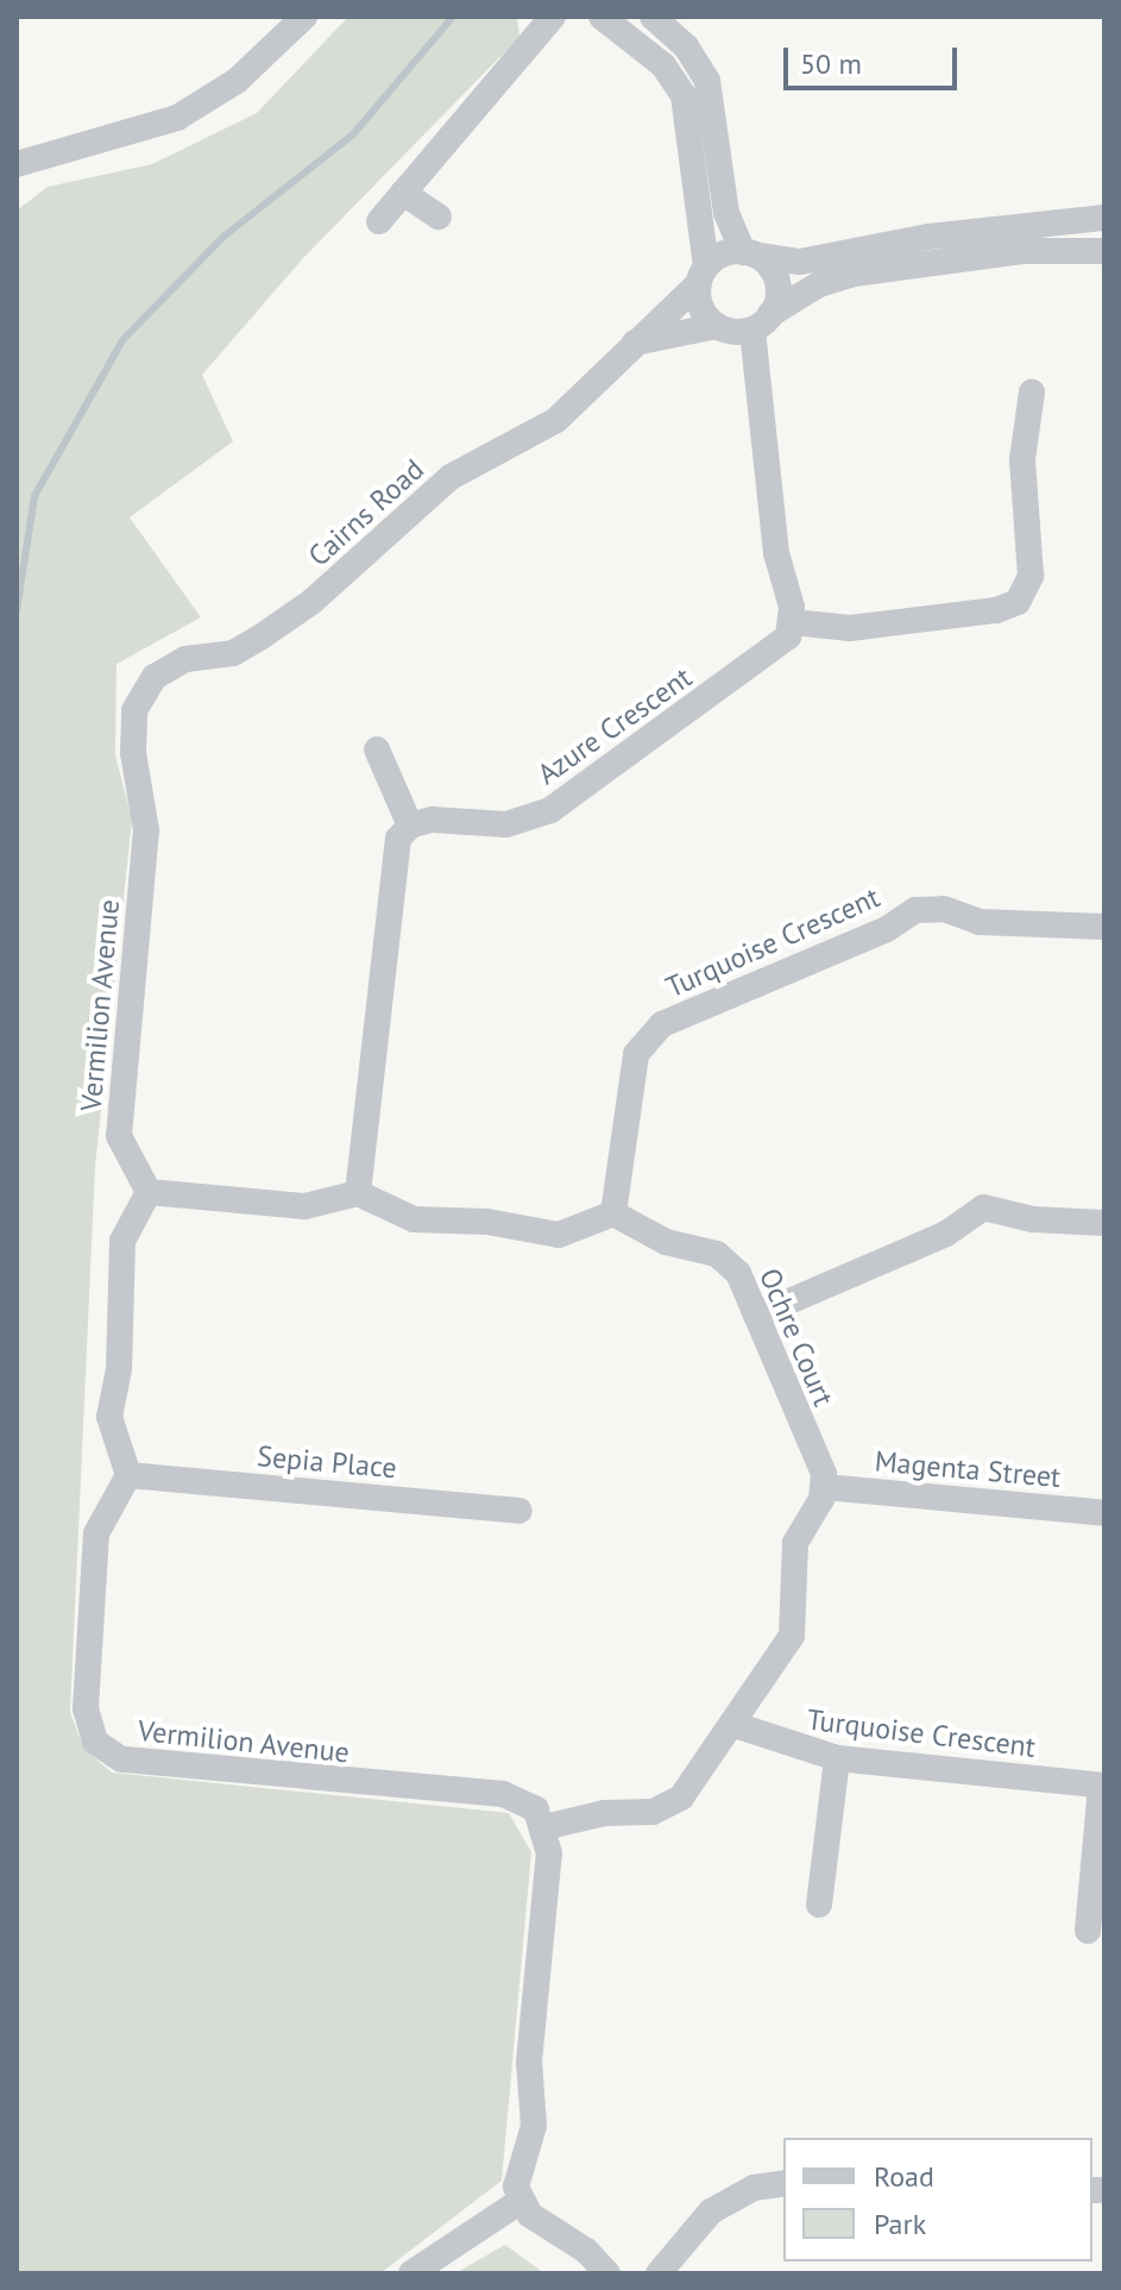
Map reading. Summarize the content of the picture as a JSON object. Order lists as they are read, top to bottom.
{
  "streets": {
    "street": [
      "Cairns Road",
      "Azure Crescent",
      "Turquoise Crescent",
      "Vermilion Avenue",
      "Ochre Court",
      "Sepia Place",
      "Magenta Street"
    ]
  },
  "crossings": [
    ["Cairns Road", "Vermilion Avenue"],
    ["Turquoise Crescent", "Ochre Court"],
    ["Vermilion Avenue", "Sepia Place"],
    ["Ochre Court", "Magenta Street"]
  ],
  "legend": ["Road", "Park"],
  "scale_bar": "50 m"
}
